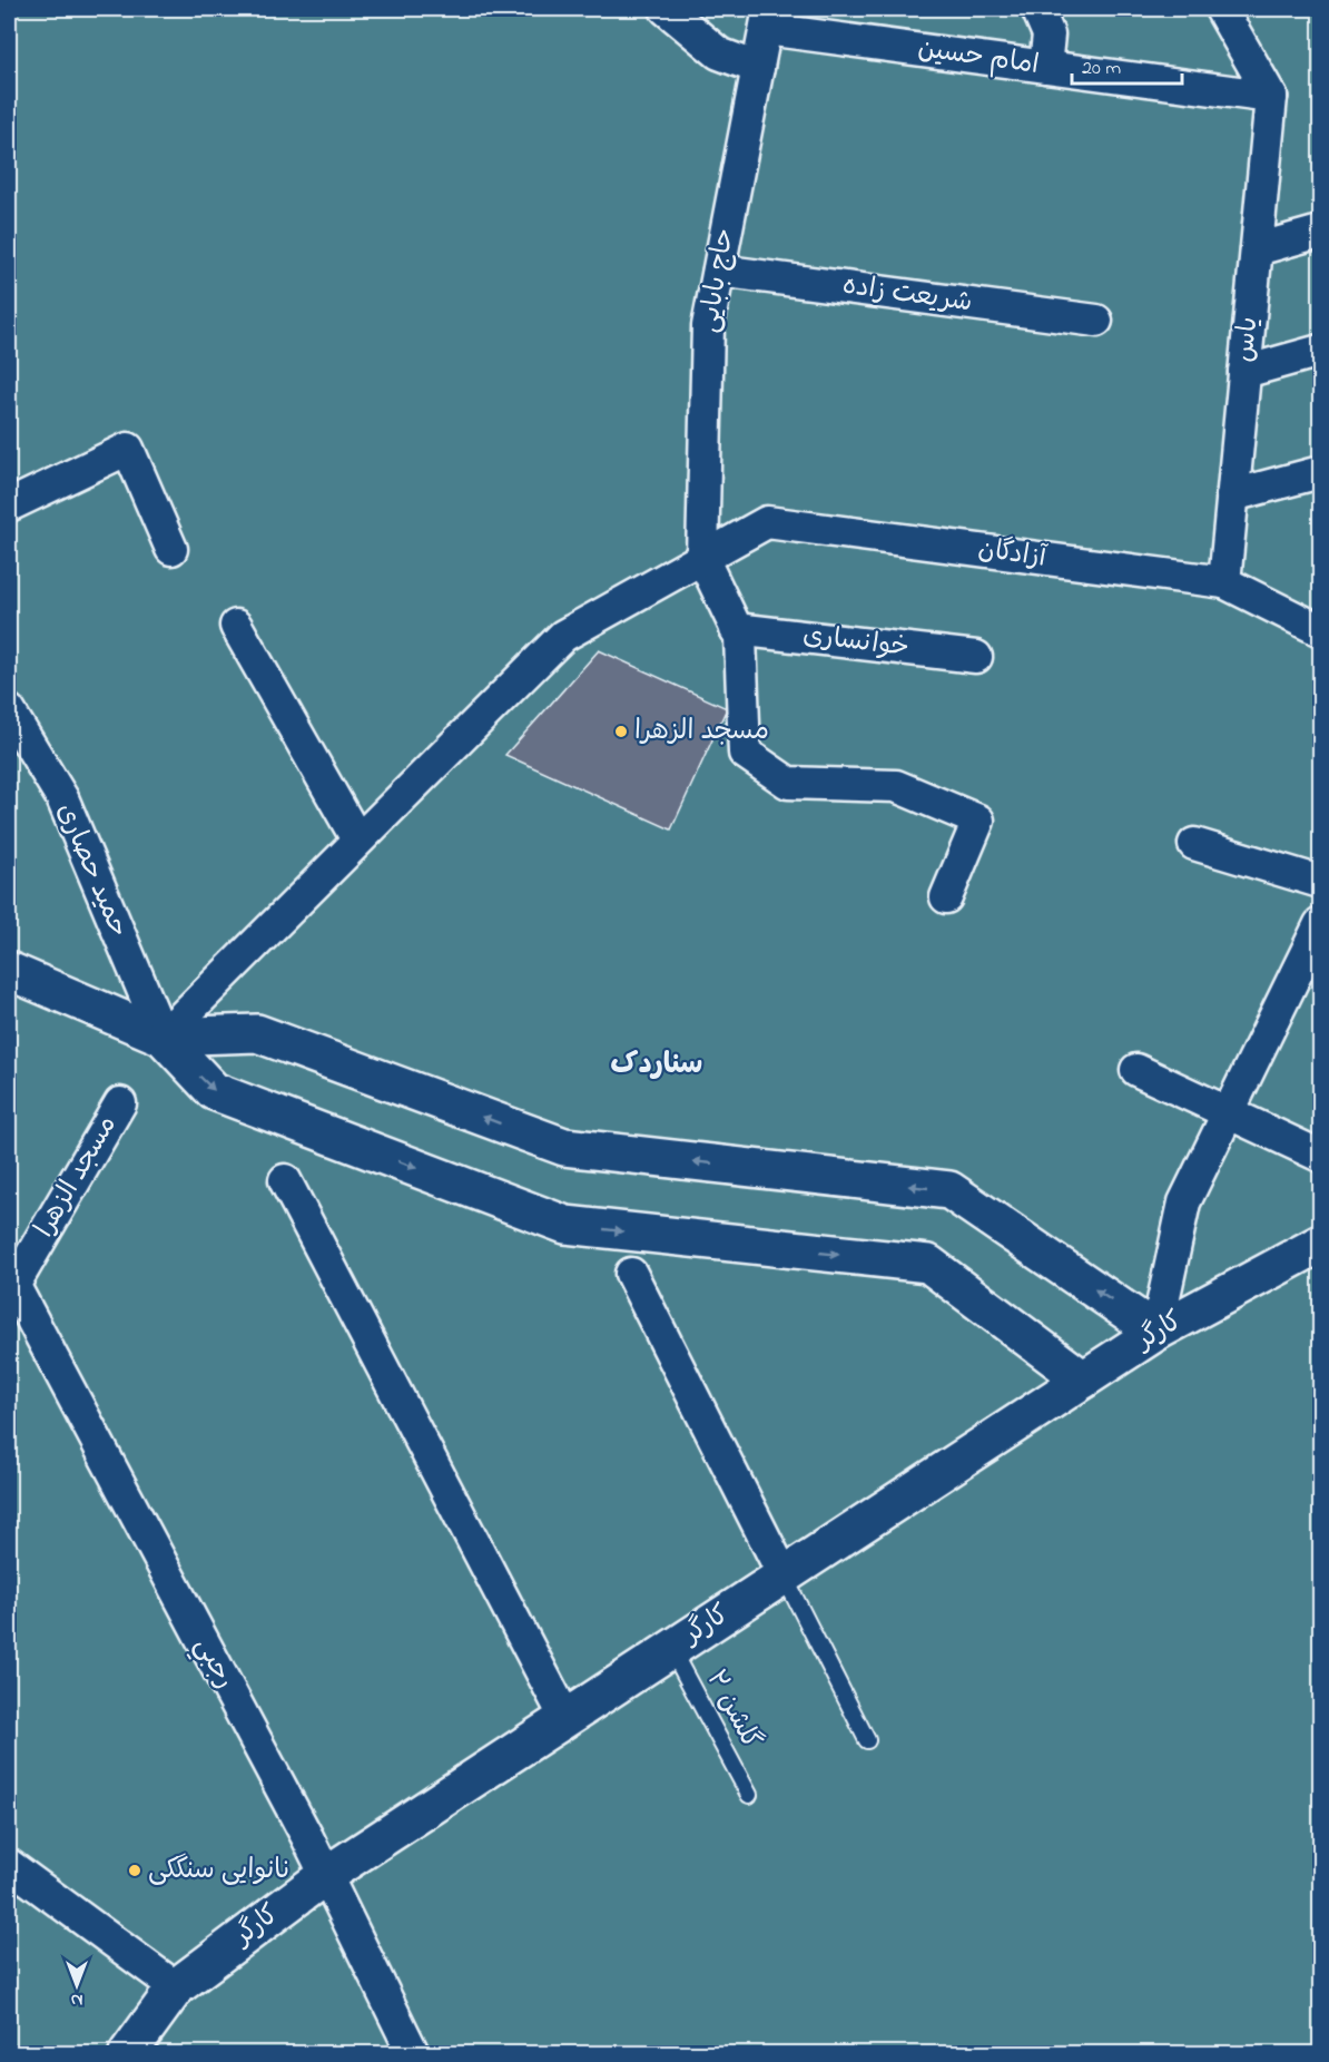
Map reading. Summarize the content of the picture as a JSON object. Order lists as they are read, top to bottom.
{
  "streets": {
    "main road": ["کارگر"],
    "street": [
      "امام حسین",
      "حاج بابایی",
      "شریعت زاده",
      "یاس",
      "آزادگان",
      "خوانساری",
      "حمید حصاری",
      "مسجد الزهرا",
      "رجبي"
    ],
    "lane": ["گلشن ۲"]
  },
  "crossings": [
    ["امام حسین", "حاج بابایی"],
    ["امام حسین", "یاس"],
    ["حاج بابایی", "شریعت زاده"],
    ["حاج بابایی", "آزادگان"],
    ["یاس", "آزادگان"],
    ["مسجد الزهرا", "رجبي"],
    ["کارگر", "رجبي"],
    ["کارگر", "گلشن ۲"]
  ],
  "districts": ["سناردک"],
  "places": ["مسجد الزهرا", "نانوایی سنگکی"],
  "scale_bar": "20 m",
  "north": "bottom"
}
